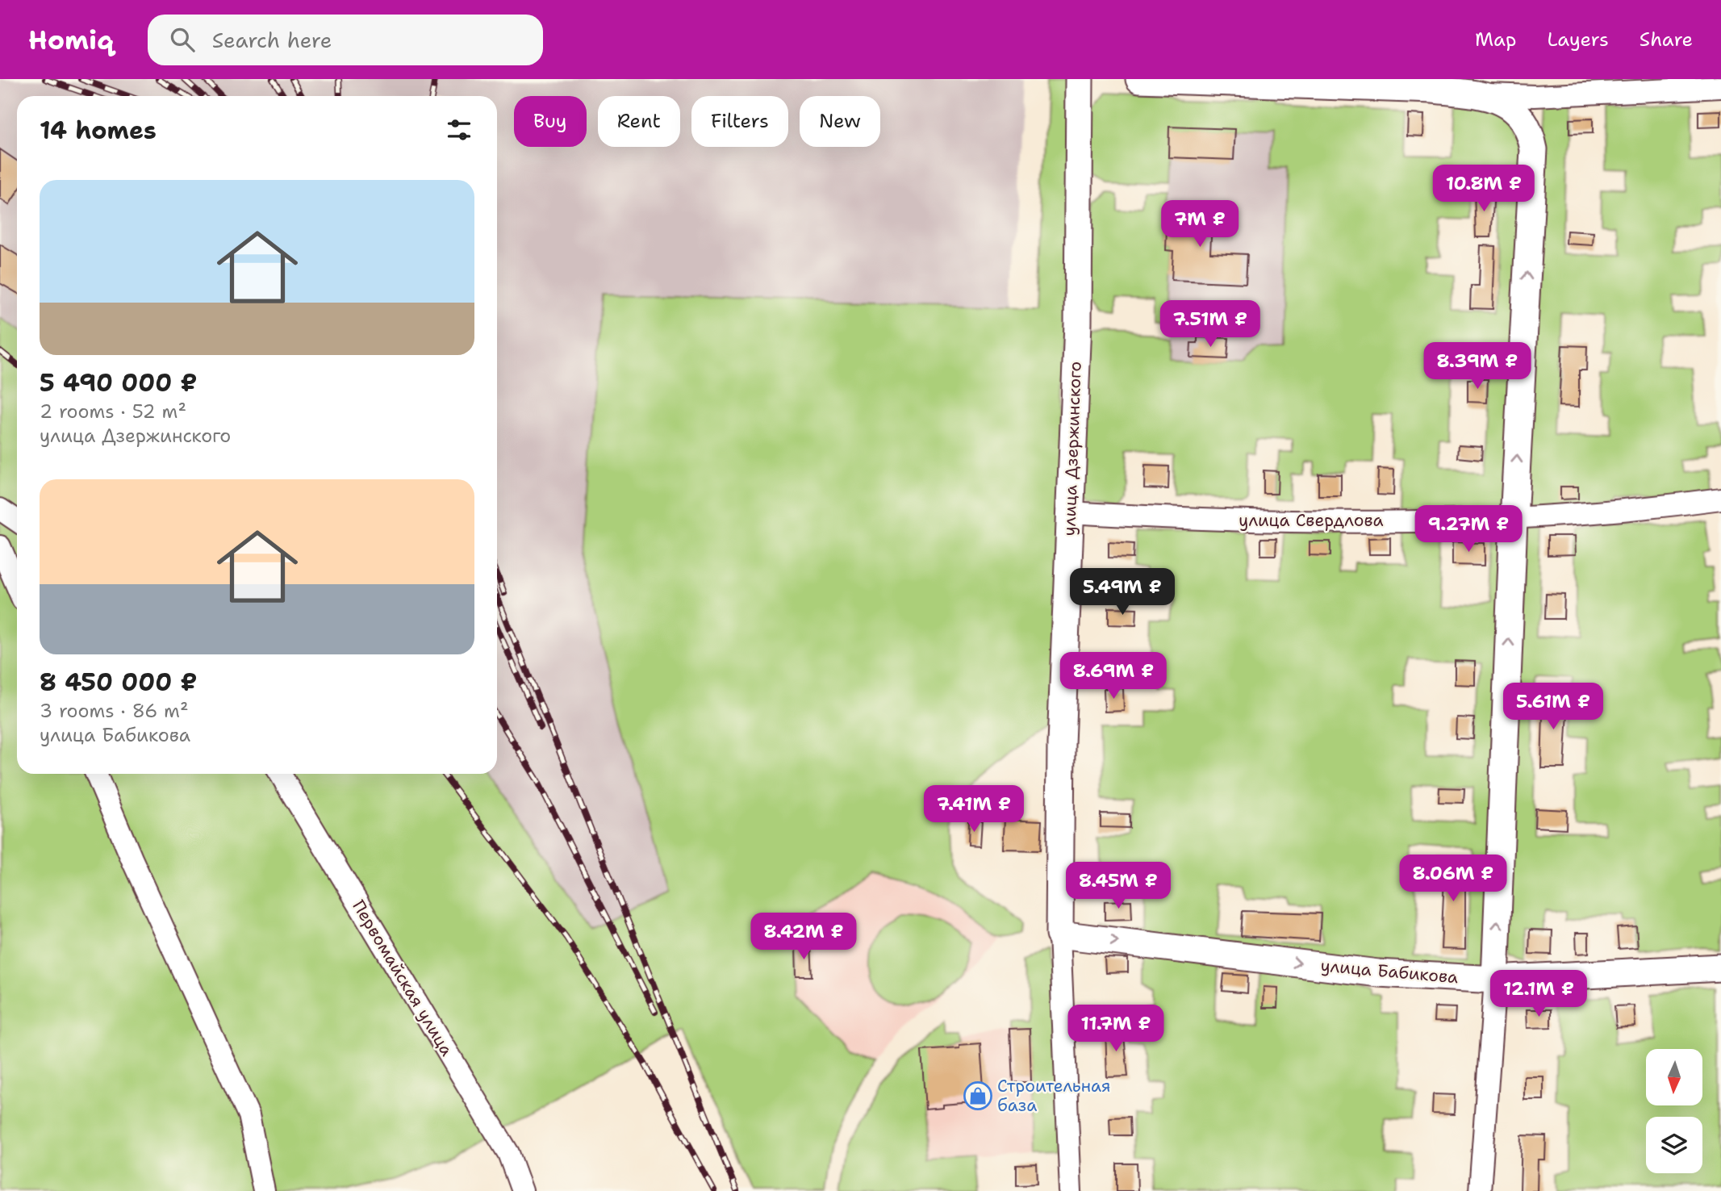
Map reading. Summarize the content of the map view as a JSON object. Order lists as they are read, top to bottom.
{
  "streets": {
    "main road": ["улица Дзержинского", "улица Бабикова"],
    "street": ["улица Свердлова", "Первомайская улица"]
  },
  "crossings": [
    ["улица Дзержинского", "улица Свердлова"],
    ["улица Дзержинского", "улица Бабикова"]
  ],
  "one_way": ["улица Бабикова"],
  "places": {
    "shop": ["Строительная база"]
  },
  "north": "bottom",
  "page": {
    "header": "Homiq",
    "search": "Search here",
    "nav": ["Map", "Layers", "Share"],
    "chip": [
      "Buy",
      "Rent",
      "Filters",
      "New"
    ],
    "heading": "14 homes",
    "list": [
      {
        "name": "5 490 000 ₽",
        "note": "2 rooms · 52 m² · улица Дзержинского"
      },
      {
        "name": "8 450 000 ₽",
        "note": "3 rooms · 86 m² · улица Бабикова"
      }
    ],
    "price": [
      "10.8M ₽",
      "7M ₽",
      "7.51M ₽",
      "8.39M ₽",
      "9.27M ₽",
      "5.49M ₽",
      "8.69M ₽",
      "5.61M ₽",
      "7.41M ₽",
      "8.06M ₽",
      "8.45M ₽",
      "8.42M ₽",
      "12.1M ₽",
      "11.7M ₽"
    ]
  }
}
